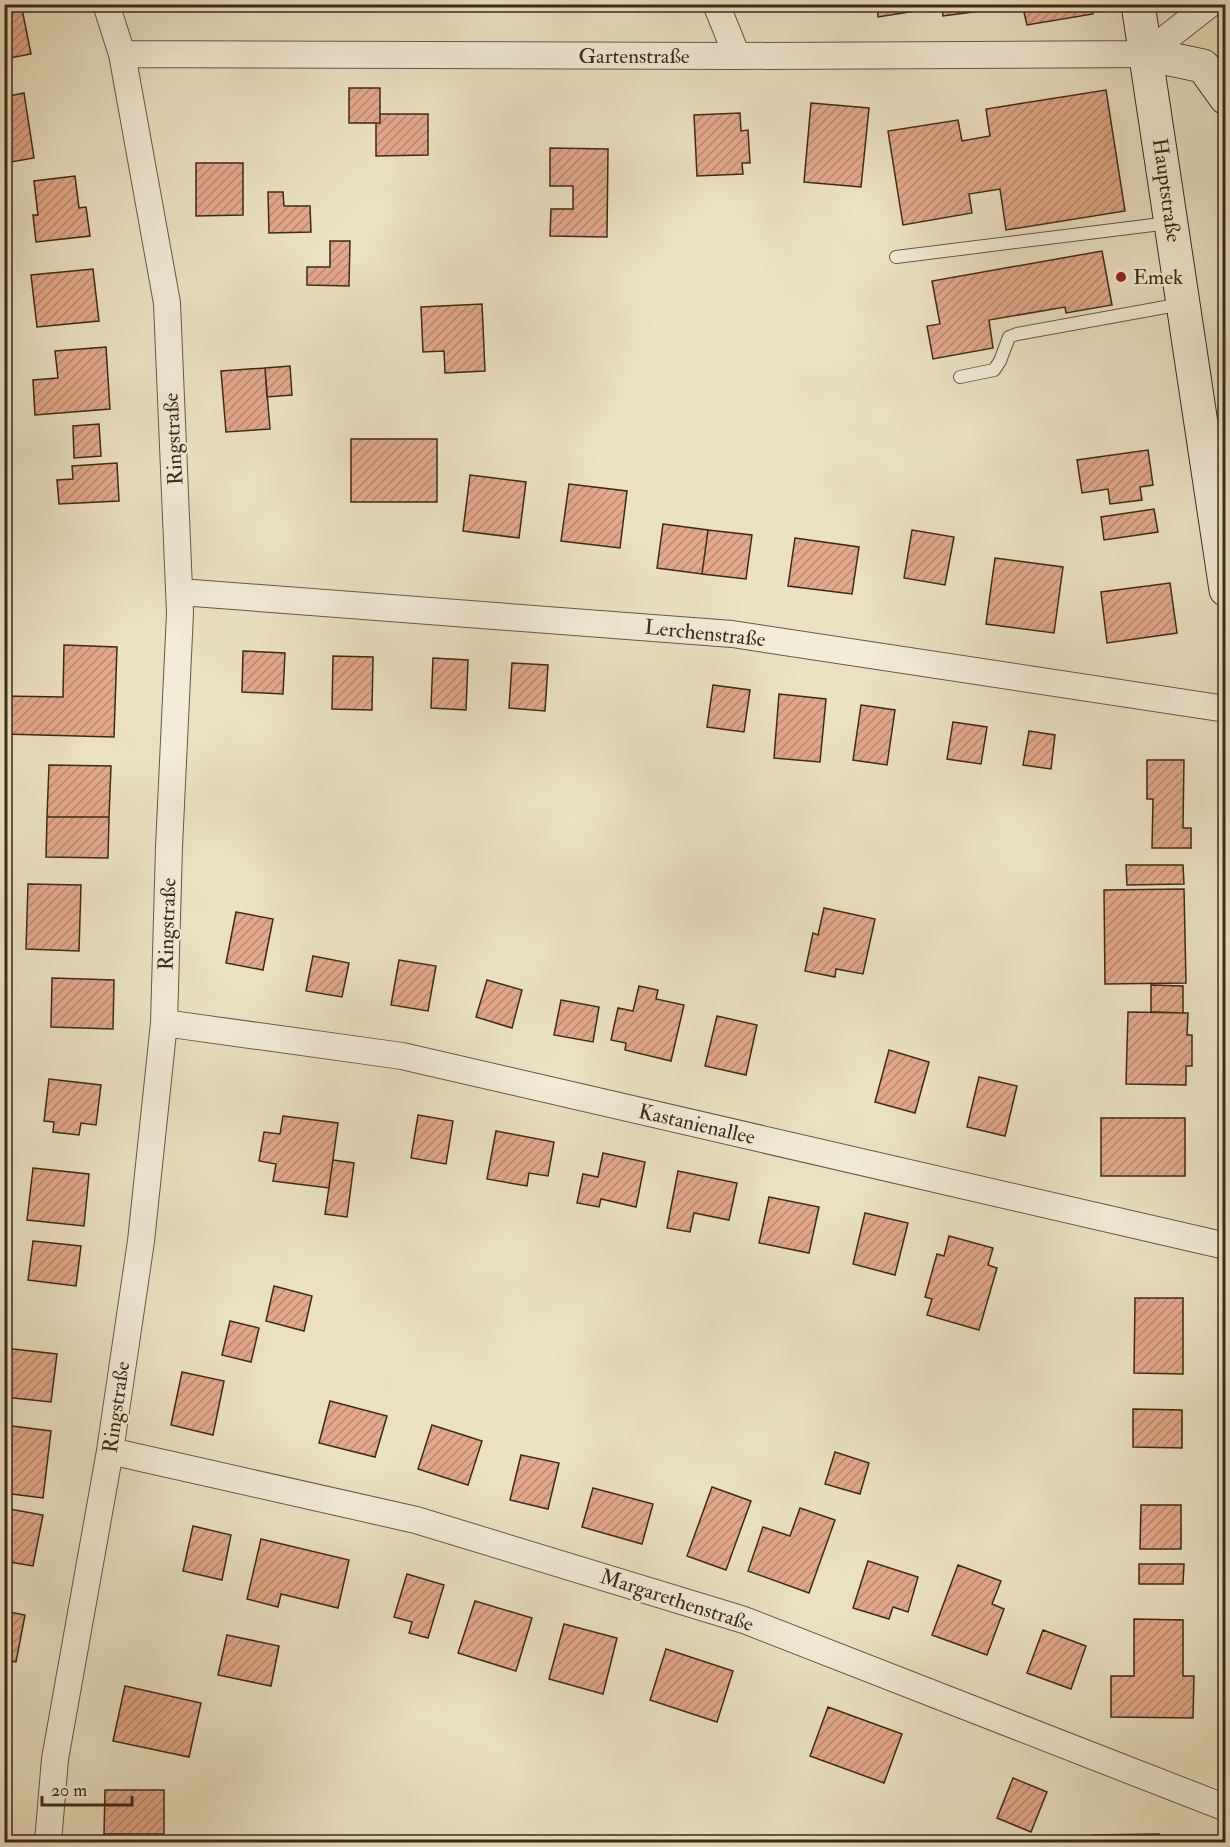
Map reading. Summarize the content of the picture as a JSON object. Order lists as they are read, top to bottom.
{
  "streets": {
    "main road": ["Hauptstraße"],
    "street": [
      "Gartenstraße",
      "Ringstraße",
      "Lerchenstraße",
      "Kastanienallee",
      "Margarethenstraße"
    ]
  },
  "crossings": [
    ["Gartenstraße", "Hauptstraße"],
    ["Gartenstraße", "Ringstraße"],
    ["Ringstraße", "Lerchenstraße"],
    ["Ringstraße", "Kastanienallee"],
    ["Ringstraße", "Margarethenstraße"]
  ],
  "places": ["Emek"],
  "scale_bar": "20 m"
}
